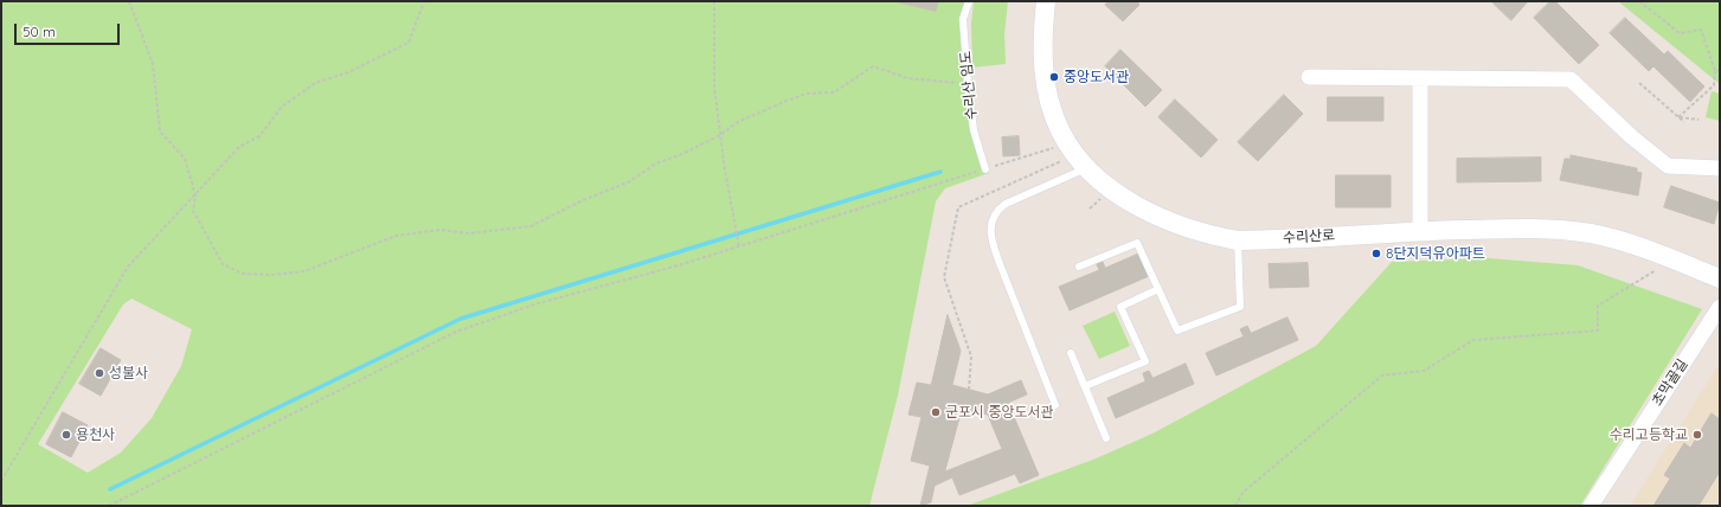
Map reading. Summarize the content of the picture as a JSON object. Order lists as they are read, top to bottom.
{
  "streets": {
    "street": ["수리산로", "초막골길"],
    "lane": ["수리산 임도"]
  },
  "places": [
    "중앙도서관",
    "8단지덕유아파트",
    "성불사",
    "군포시 중앙도서관",
    "용천사",
    "수리고등학교"
  ],
  "scale_bar": "50 m"
}
